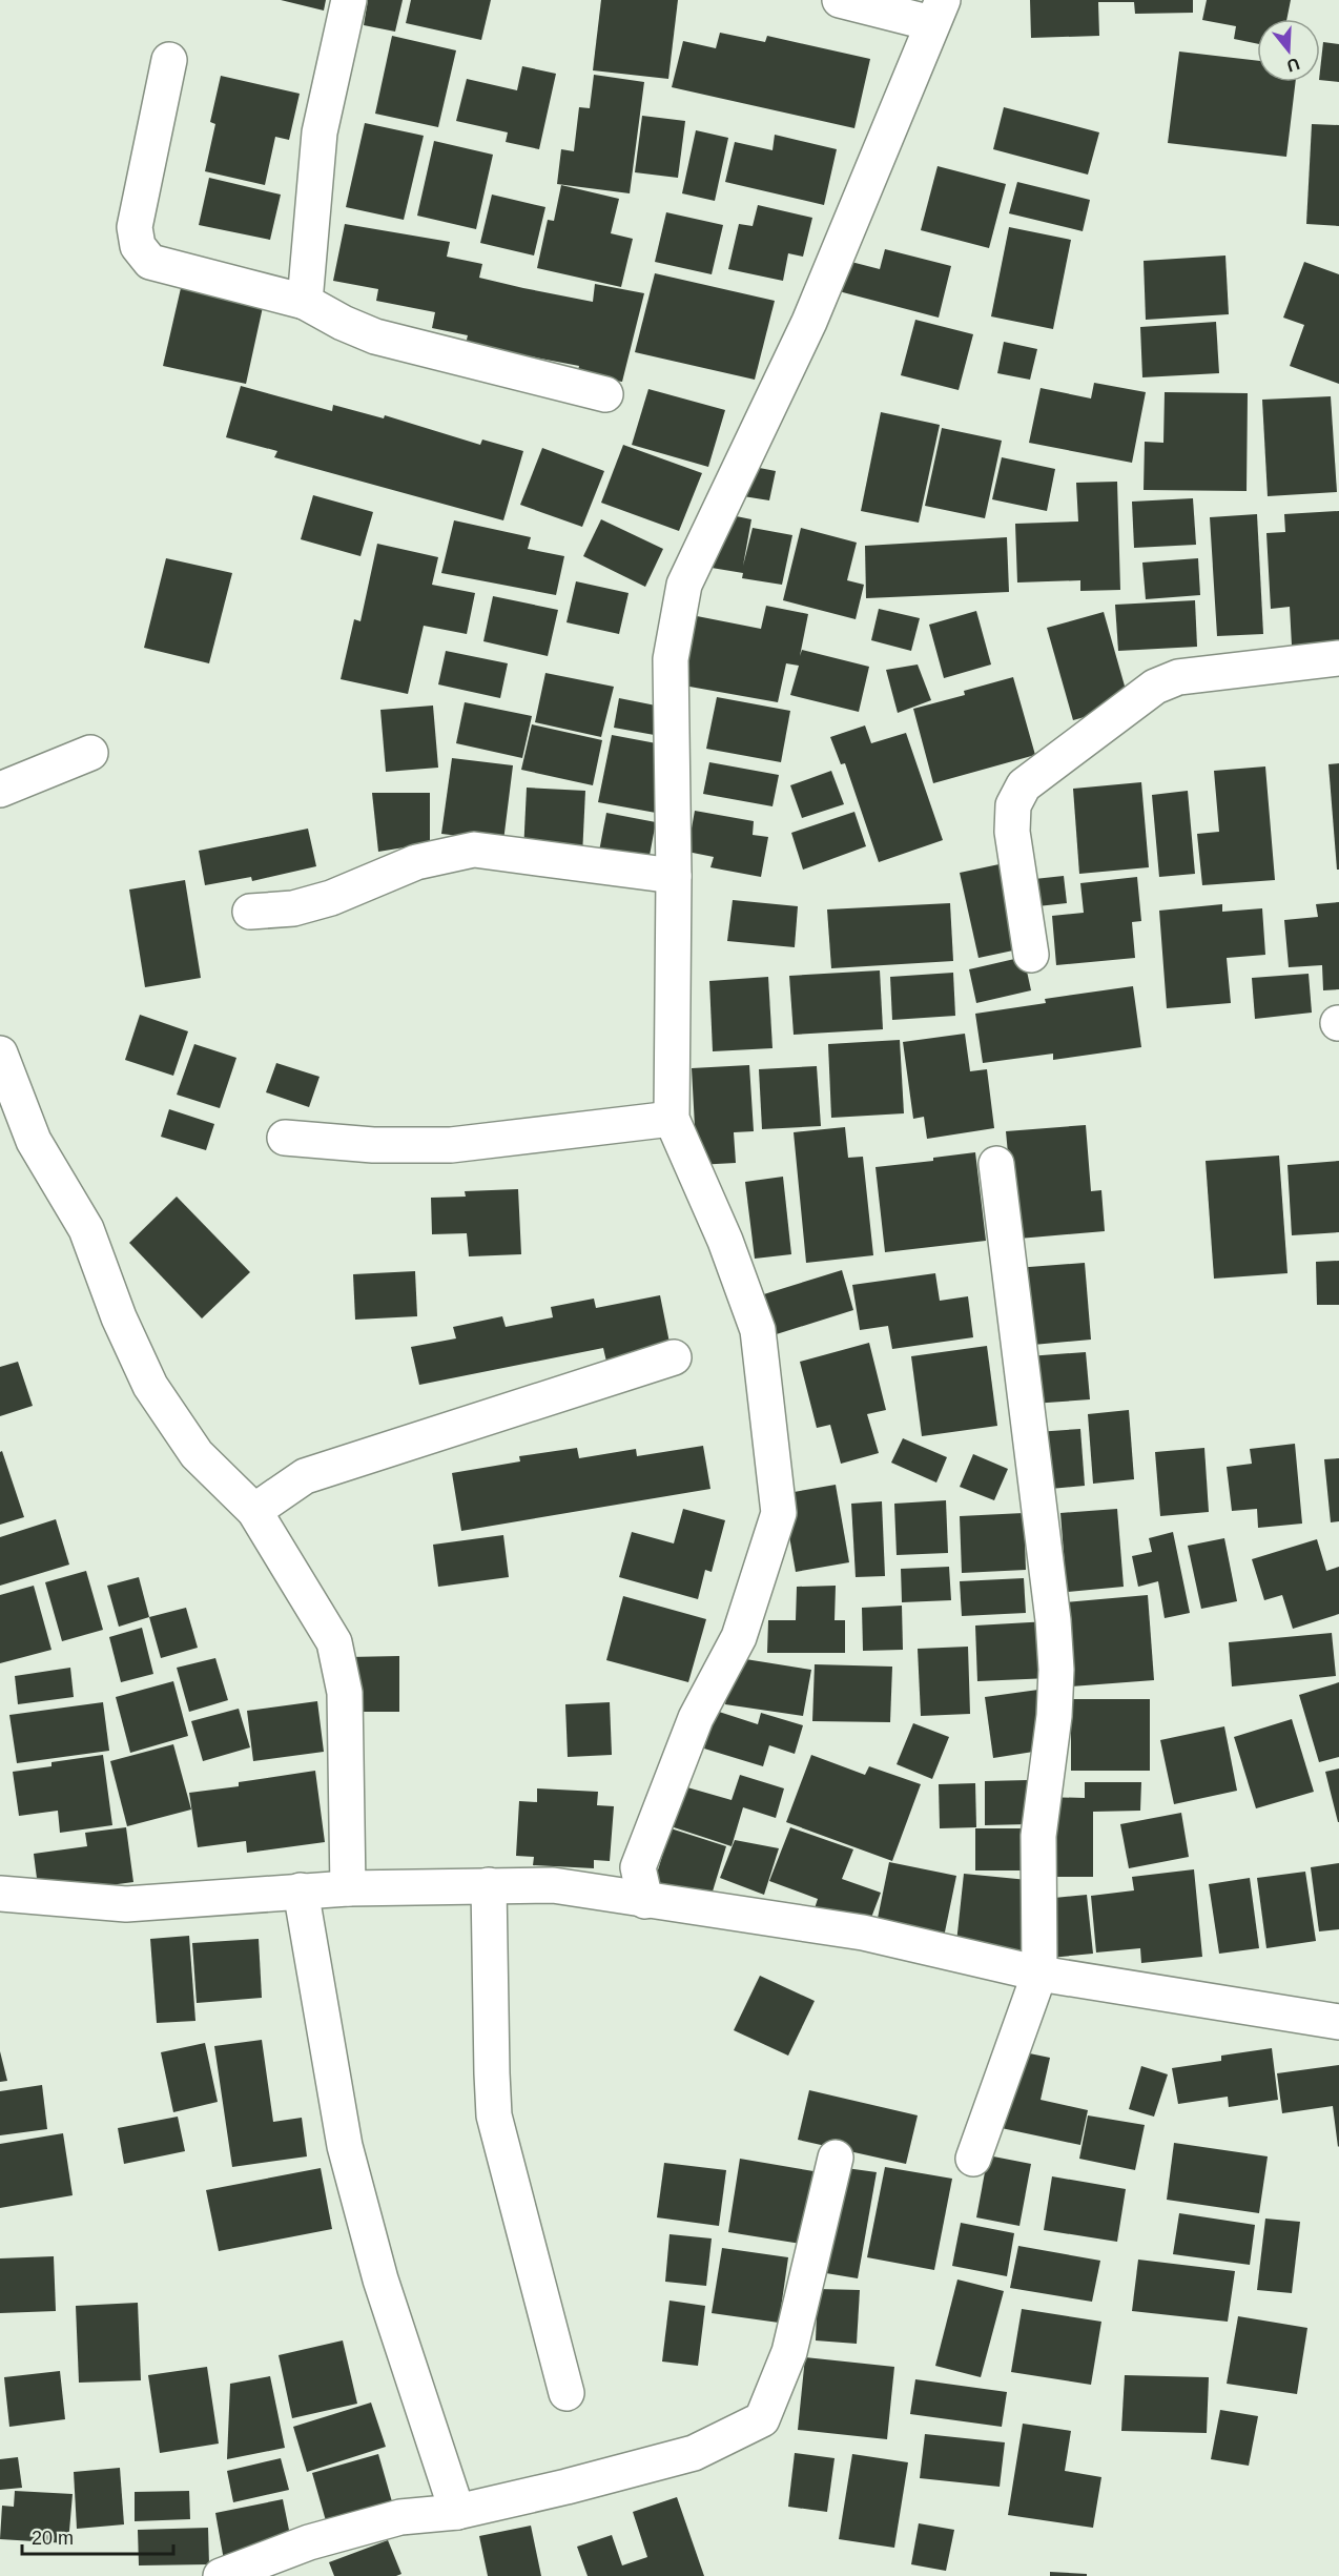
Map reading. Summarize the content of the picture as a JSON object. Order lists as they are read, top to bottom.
{
  "scale_bar": "20 m",
  "north": "bottom"
}
